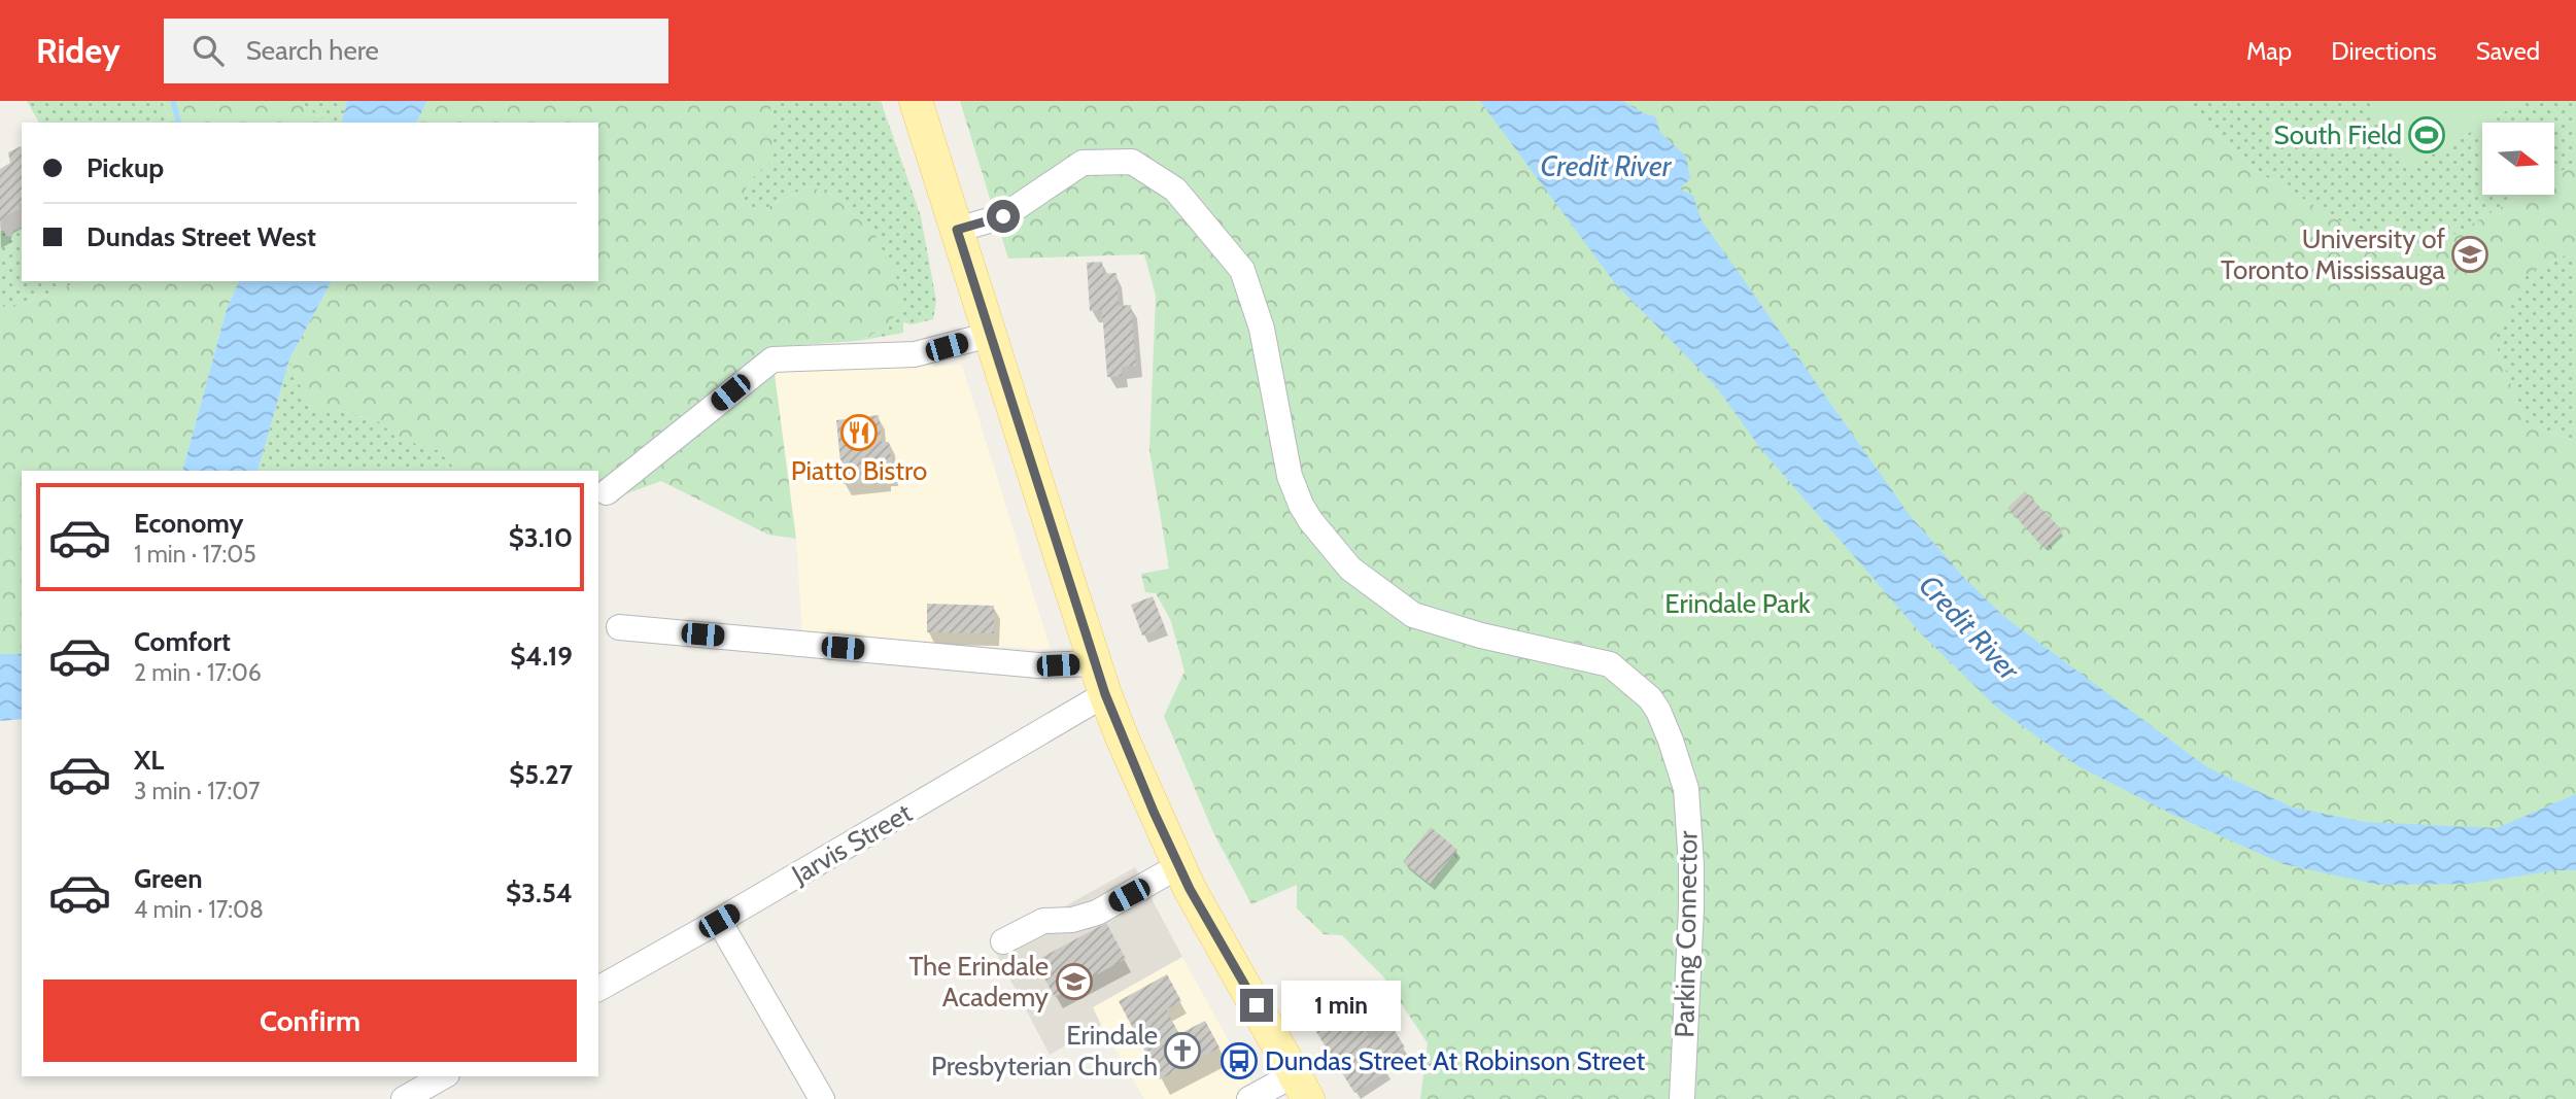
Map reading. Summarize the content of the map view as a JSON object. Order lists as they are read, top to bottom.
{
  "streets": {
    "street": ["Jarvis Street", "Parking Connector"]
  },
  "water": ["Credit River"],
  "parks": ["Erindale Park"],
  "places": {
    "sports": ["South Field"],
    "school or university": ["University of Toronto Mississauga", "The Erindale Academy"],
    "restaurant": ["Piatto Bistro"],
    "church": ["Erindale Presbyterian Church"],
    "bus stop": ["Dundas Street At Robinson Street"]
  },
  "north": "right",
  "page": {
    "header": "Ridey",
    "search": "Search here",
    "nav": ["Map", "Directions", "Saved"],
    "banner": ["Pickup", "Dundas Street West"],
    "list": [
      {
        "name": "Economy",
        "note": "1 min · 17:05",
        "value": "$3.10"
      },
      {
        "name": "Comfort",
        "note": "2 min · 17:06",
        "value": "$4.19"
      },
      {
        "name": "XL",
        "note": "3 min · 17:07",
        "value": "$5.27"
      },
      {
        "name": "Green",
        "note": "4 min · 17:08",
        "value": "$3.54"
      }
    ],
    "buttons": "Confirm",
    "bubble": "1 min"
  }
}
